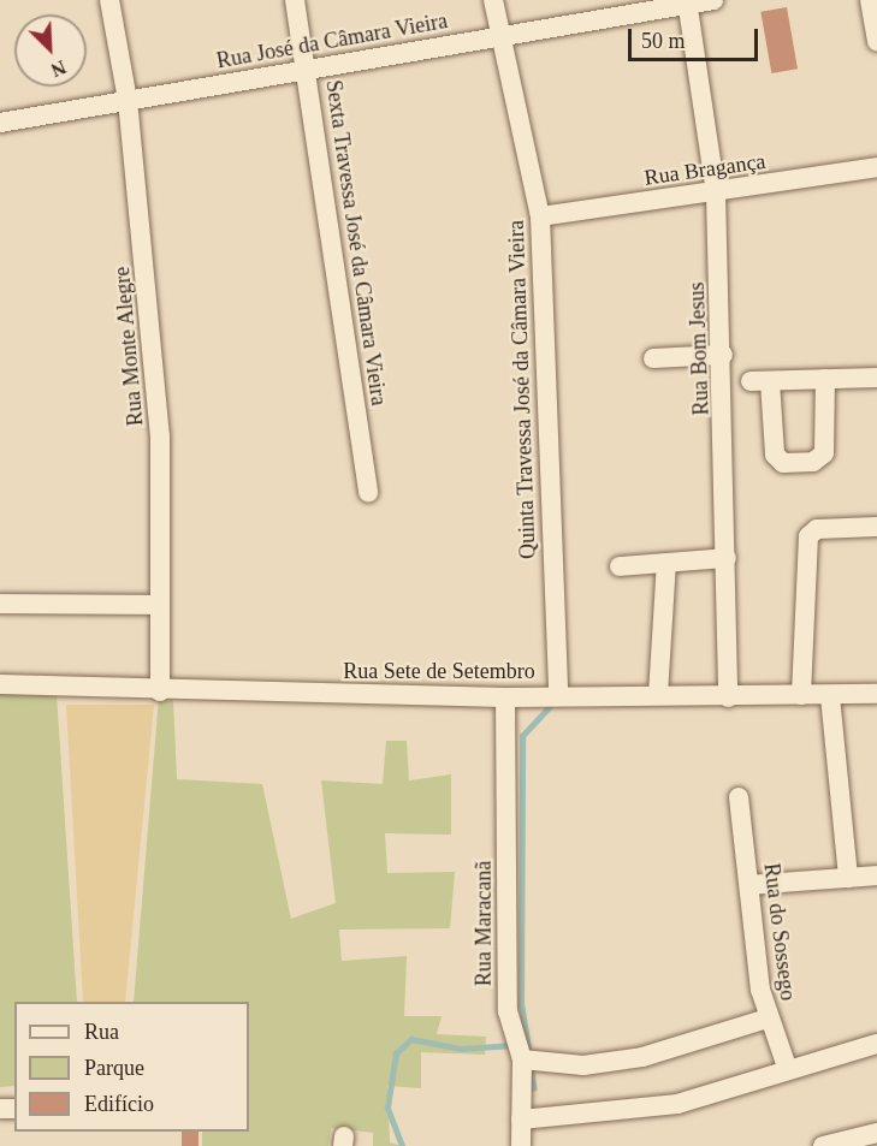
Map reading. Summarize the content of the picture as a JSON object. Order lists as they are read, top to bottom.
{
  "streets": {
    "street": [
      "Rua José da Câmara Vieira",
      "Rua Bragança",
      "Sexta Travessa José da Câmara Vieira",
      "Rua Monte Alegre",
      "Rua Bom Jesus",
      "Quinta Travessa José da Câmara Vieira",
      "Rua Sete de Setembro",
      "Rua Maracanã",
      "Rua do Sossego"
    ]
  },
  "crossings": [
    ["Rua José da Câmara Vieira", "Sexta Travessa José da Câmara Vieira"],
    ["Rua José da Câmara Vieira", "Rua Monte Alegre"],
    ["Rua José da Câmara Vieira", "Rua Bom Jesus"],
    ["Rua José da Câmara Vieira", "Quinta Travessa José da Câmara Vieira"],
    ["Rua Bragança", "Rua Bom Jesus"],
    ["Rua Bragança", "Quinta Travessa José da Câmara Vieira"],
    ["Rua Monte Alegre", "Rua Sete de Setembro"],
    ["Rua Bom Jesus", "Rua Sete de Setembro"],
    ["Quinta Travessa José da Câmara Vieira", "Rua Sete de Setembro"],
    ["Rua Sete de Setembro", "Rua Maracanã"]
  ],
  "legend": ["Rua", "Parque", "Edifício"],
  "scale_bar": "50 m",
  "north": "bottom right"
}
